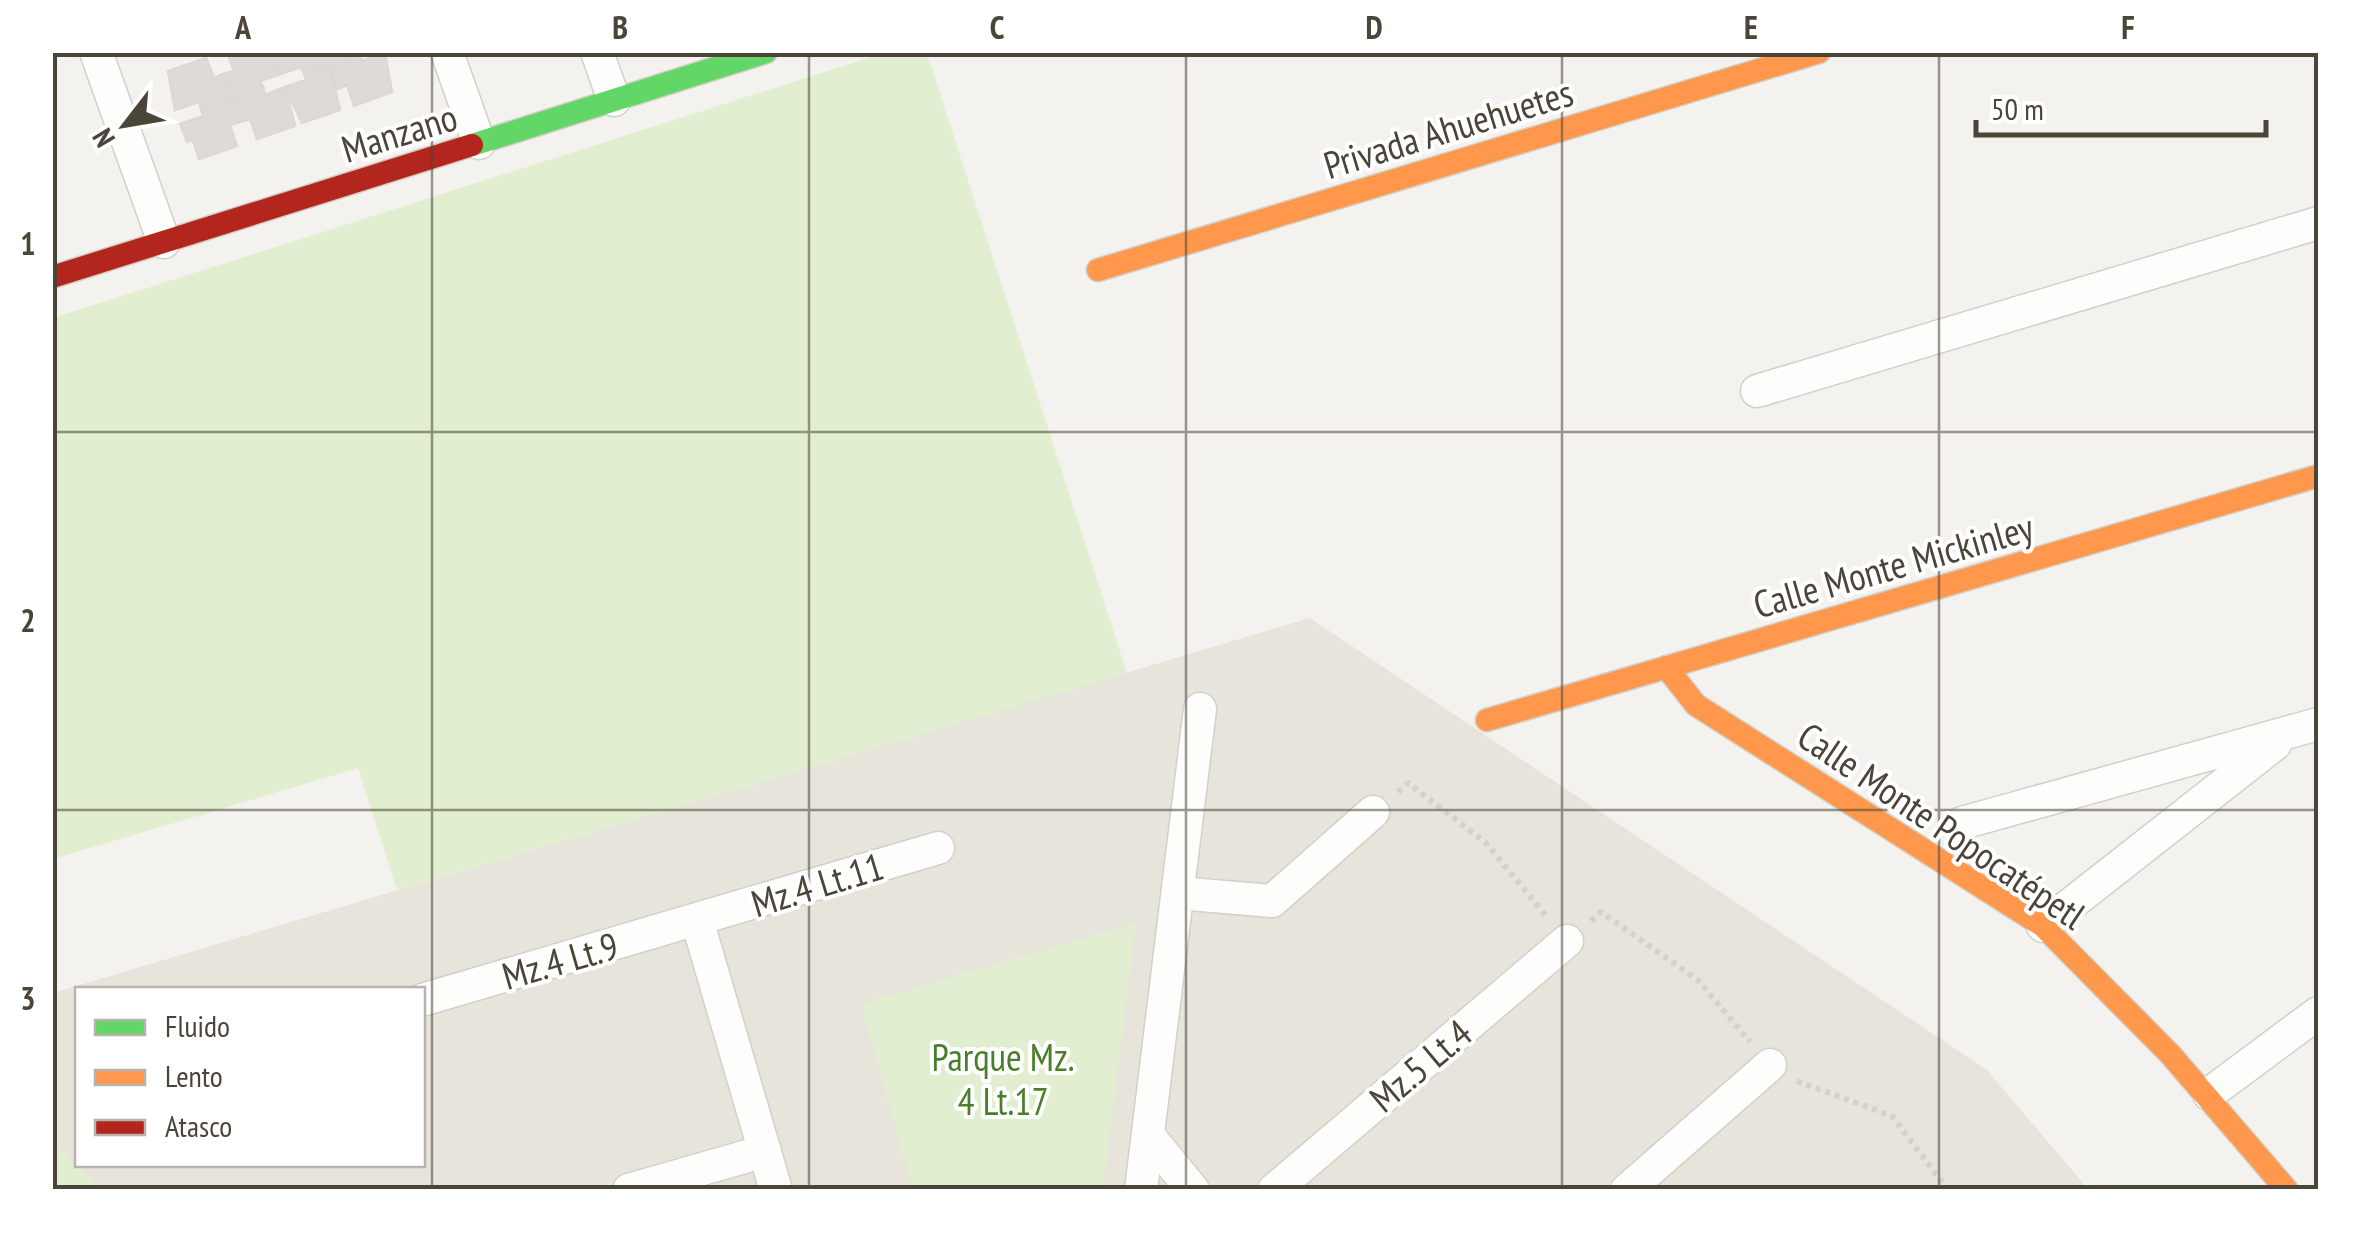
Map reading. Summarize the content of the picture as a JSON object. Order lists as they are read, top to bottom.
{
  "streets": {
    "street": [
      "Privada Ahuehuetes",
      "Manzano",
      "Calle Monte Mickinley",
      "Calle Monte Popocatépetl",
      "Mz.4 Lt.11",
      "Mz.4 Lt.9",
      "Mz.5 Lt.4"
    ]
  },
  "crossings": [
    ["Calle Monte Mickinley", "Calle Monte Popocatépetl"],
    ["Mz.4 Lt.11", "Mz.4 Lt.9"]
  ],
  "parks": ["Parque Mz. 4 Lt.17"],
  "legend": ["Fluido", "Lento", "Atasco"],
  "scale_bar": "50 m",
  "north": "bottom left",
  "grid": {
    "columns": [
      "A",
      "B",
      "C",
      "D",
      "E",
      "F"
    ],
    "rows": ["1", "2", "3"]
  }
}
